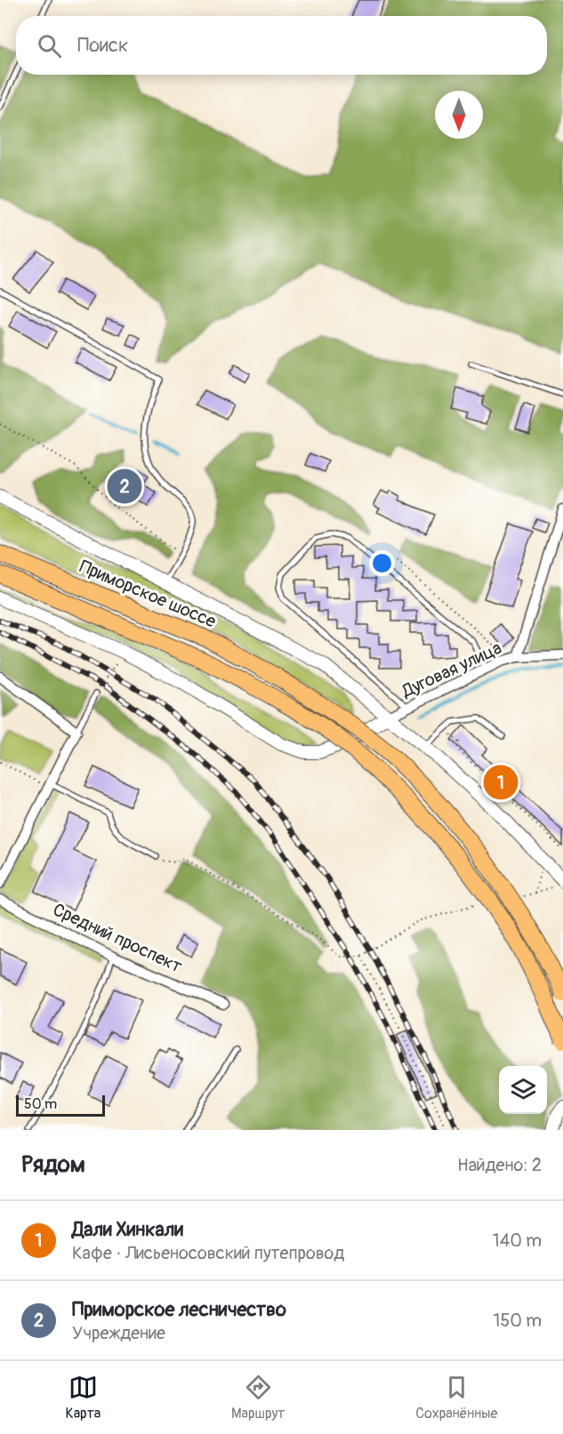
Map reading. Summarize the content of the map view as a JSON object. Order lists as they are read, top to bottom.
{
  "streets": {
    "main road": ["Приморское шоссе"],
    "street": ["Дуговая улица", "Средний проспект"]
  },
  "scale_bar": "50 m",
  "north": "bottom",
  "page": {
    "search": "Поиск",
    "pins": ["2", "1"],
    "scale": "50 m",
    "heading": ["Рядом", "Найдено: 2"],
    "list": [
      {
        "mark": "1",
        "name": "Дали Хинкали",
        "note": "Кафе · Лисьеносовский путепровод",
        "value": "140 m"
      },
      {
        "mark": "2",
        "name": "Приморское лесничество",
        "note": "Учреждение",
        "value": "150 m"
      }
    ],
    "nav": ["Карта", "Маршрут", "Сохранённые"]
  }
}
